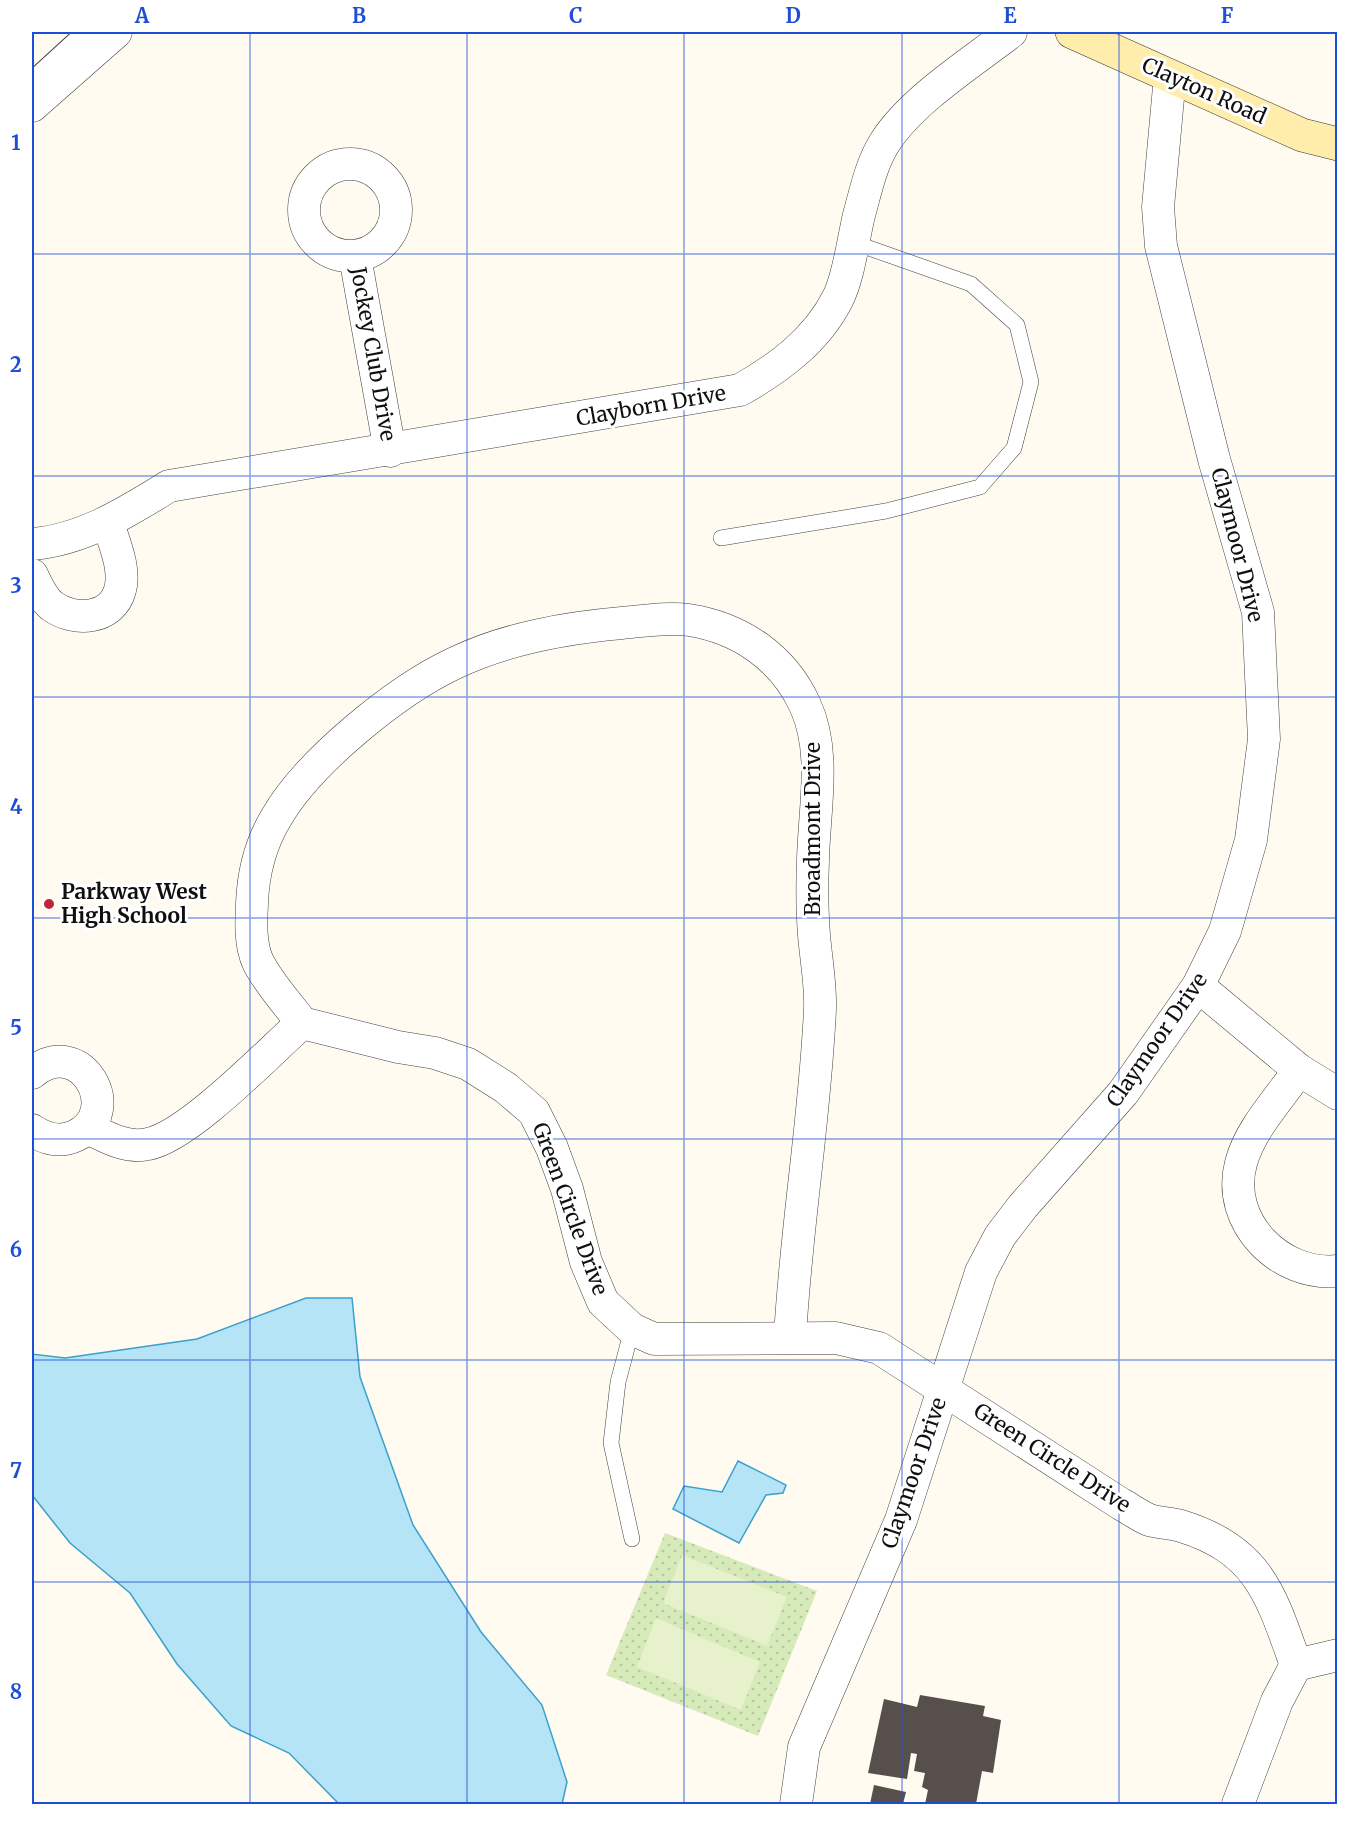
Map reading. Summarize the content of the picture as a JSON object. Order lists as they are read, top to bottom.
{
  "streets": {
    "main road": ["Clayton Road"],
    "street": [
      "Jockey Club Drive",
      "Clayborn Drive",
      "Claymoor Drive",
      "Broadmont Drive",
      "Green Circle Drive"
    ]
  },
  "crossings": [
    ["Clayton Road", "Claymoor Drive"],
    ["Jockey Club Drive", "Clayborn Drive"],
    ["Claymoor Drive", "Green Circle Drive"],
    ["Broadmont Drive", "Green Circle Drive"]
  ],
  "places": ["Parkway West High School"],
  "grid": {
    "columns": [
      "A",
      "B",
      "C",
      "D",
      "E",
      "F"
    ],
    "rows": [
      "1",
      "2",
      "3",
      "4",
      "5",
      "6",
      "7",
      "8"
    ]
  }
}
